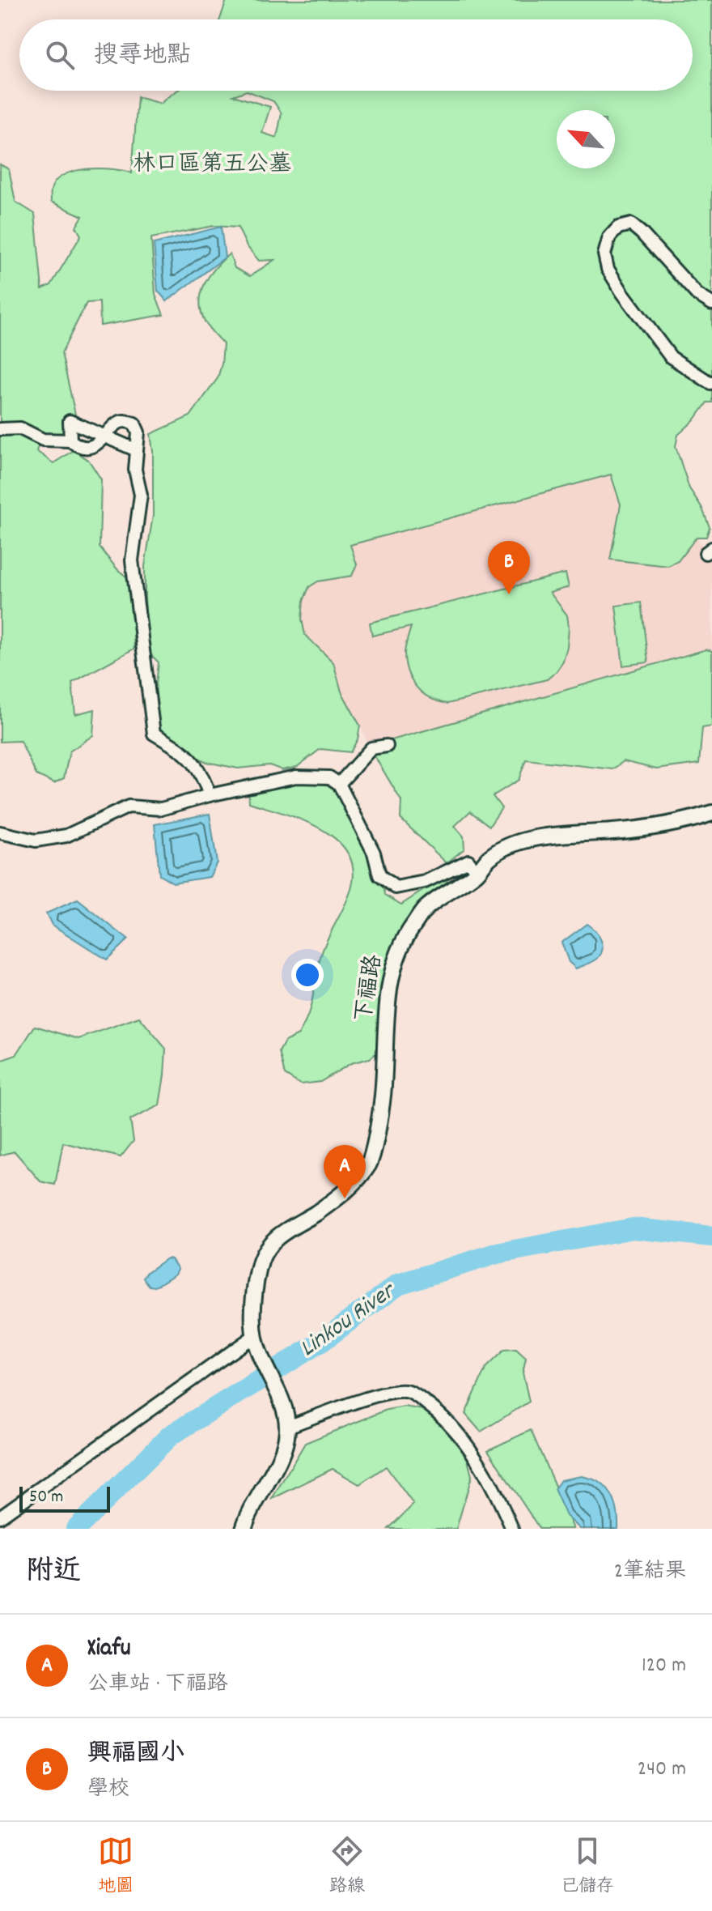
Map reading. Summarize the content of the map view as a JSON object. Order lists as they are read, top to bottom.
{
  "streets": {
    "main road": ["下福路"]
  },
  "water": ["Linkou River"],
  "parks": ["林口區第五公墓"],
  "scale_bar": "50 m",
  "north": "top left",
  "page": {
    "search": "搜尋地點",
    "pins": ["B", "A"],
    "scale": "50 m",
    "heading": ["附近", "2筆結果"],
    "list": [
      {
        "mark": "A",
        "name": "Xiafu",
        "note": "公車站 · 下福路",
        "value": "120 m"
      },
      {
        "mark": "B",
        "name": "興福國小",
        "note": "學校",
        "value": "240 m"
      }
    ],
    "nav": ["地圖", "路線", "已儲存"]
  }
}
